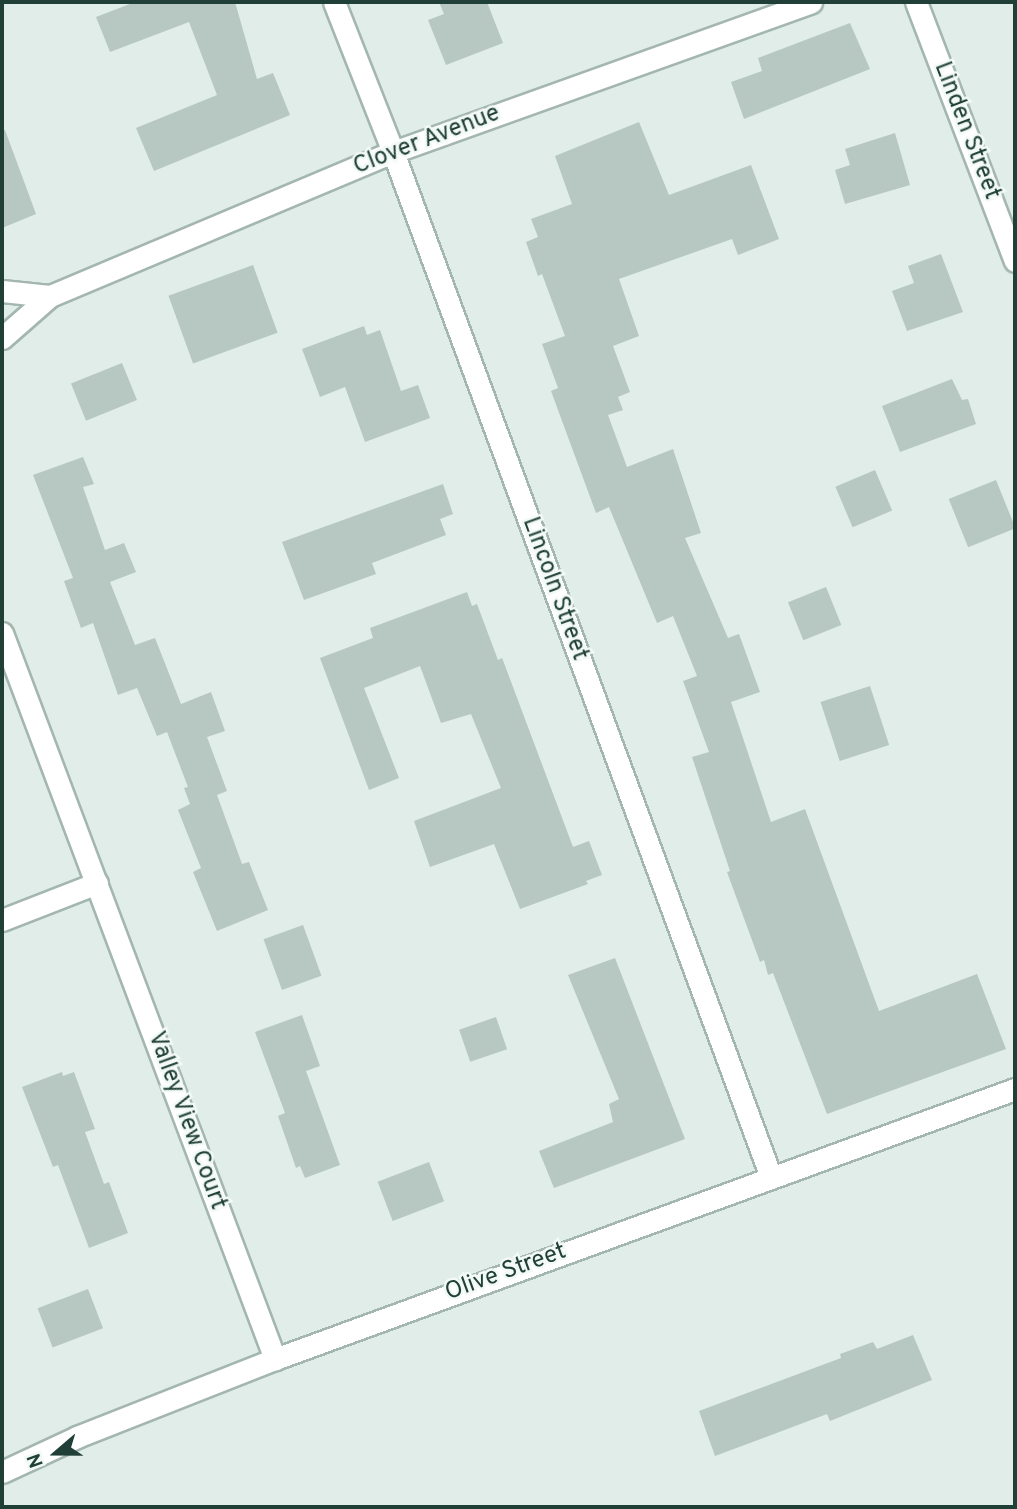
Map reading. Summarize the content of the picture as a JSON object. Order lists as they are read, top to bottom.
{
  "streets": {
    "street": [
      "Linden Street",
      "Clover Avenue",
      "Lincoln Street",
      "Valley View Court",
      "Olive Street"
    ]
  },
  "crossings": [
    ["Clover Avenue", "Lincoln Street"],
    ["Lincoln Street", "Olive Street"],
    ["Valley View Court", "Olive Street"]
  ],
  "north": "left"
}
